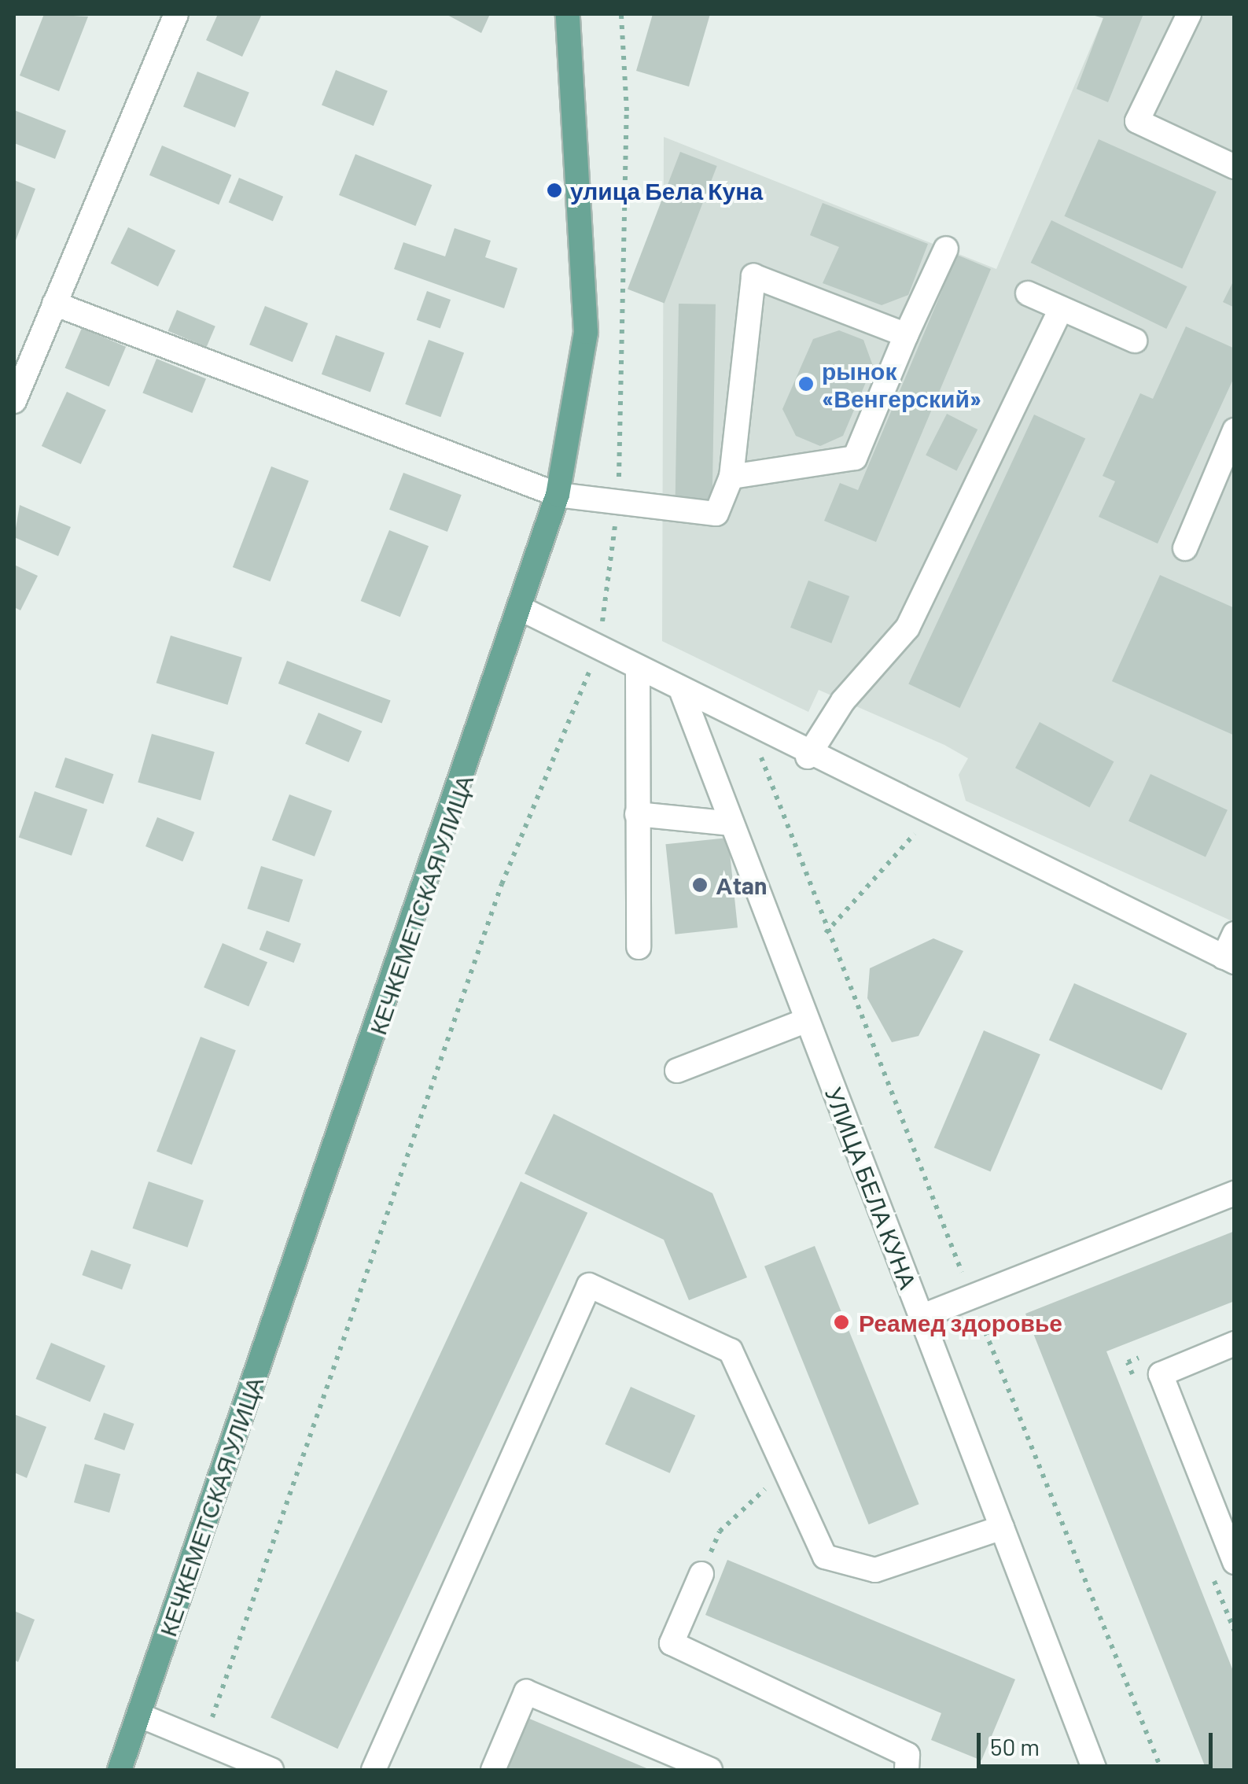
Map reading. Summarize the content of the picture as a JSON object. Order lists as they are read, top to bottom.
{
  "streets": {
    "main road": ["КЕЧКЕМЕТСКАЯ УЛИЦА"],
    "street": ["УЛИЦА БЕЛА КУНА"]
  },
  "places": [
    "улица Бела Куна",
    "рынок «Венгерский»",
    "Аtan",
    "Реамед здоровье"
  ],
  "scale_bar": "50 m"
}
